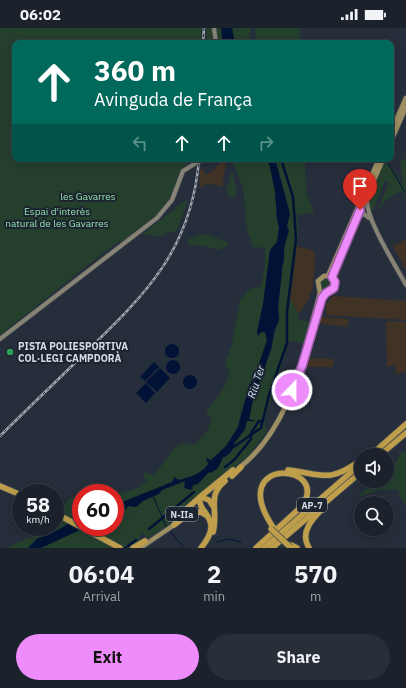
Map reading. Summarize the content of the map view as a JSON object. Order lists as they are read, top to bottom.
{
  "streets": {
    "highway": ["AP-7"],
    "main road": ["N-IIa"]
  },
  "water": ["Riu Ter"],
  "parks": ["les Gavarres", "Espai d'interès natural de les Gavarres"],
  "places": ["PISTA POLIESPORTIVA COL·LEGI CAMPDORÀ"],
  "page": {
    "status": "06:02",
    "turn": ["360 m", "Avinguda de França"],
    "speed": "58 km/h",
    "limit": "60",
    "eta": [
      "06:04",
      "Arrival",
      "2",
      "min",
      "570",
      "m"
    ],
    "buttons": ["Exit", "Share"]
  }
}
